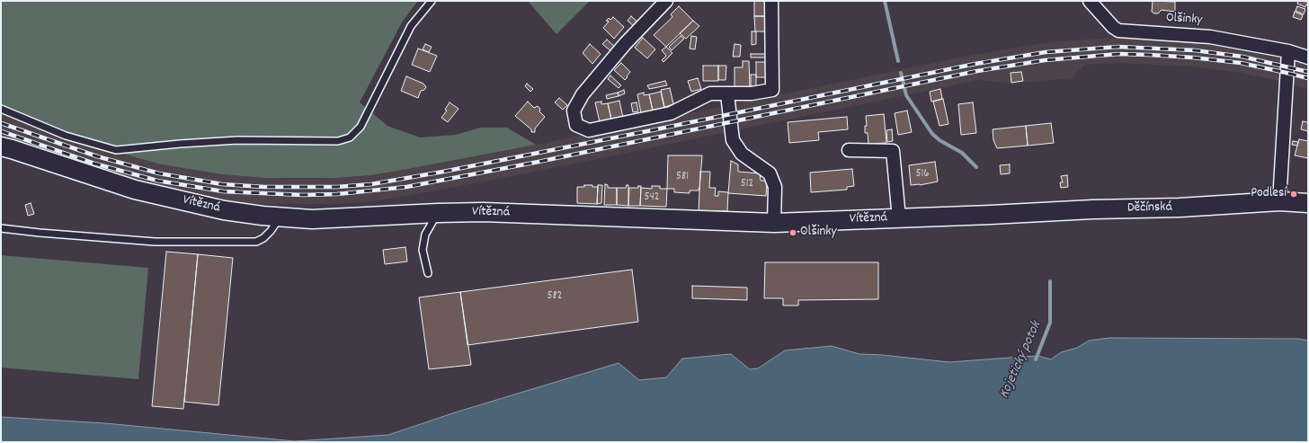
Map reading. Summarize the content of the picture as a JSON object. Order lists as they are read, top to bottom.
{
  "streets": {
    "main road": ["Vítězná", "Děčínská"],
    "street": ["Olšinky"]
  },
  "crossings": [
    ["Vítězná", "Děčínská"]
  ],
  "water": ["Kojetický potok"],
  "places": ["Podlesí", "Olšinky"],
  "house_numbers": [
    "516",
    "581",
    "512",
    "542",
    "582"
  ]
}
